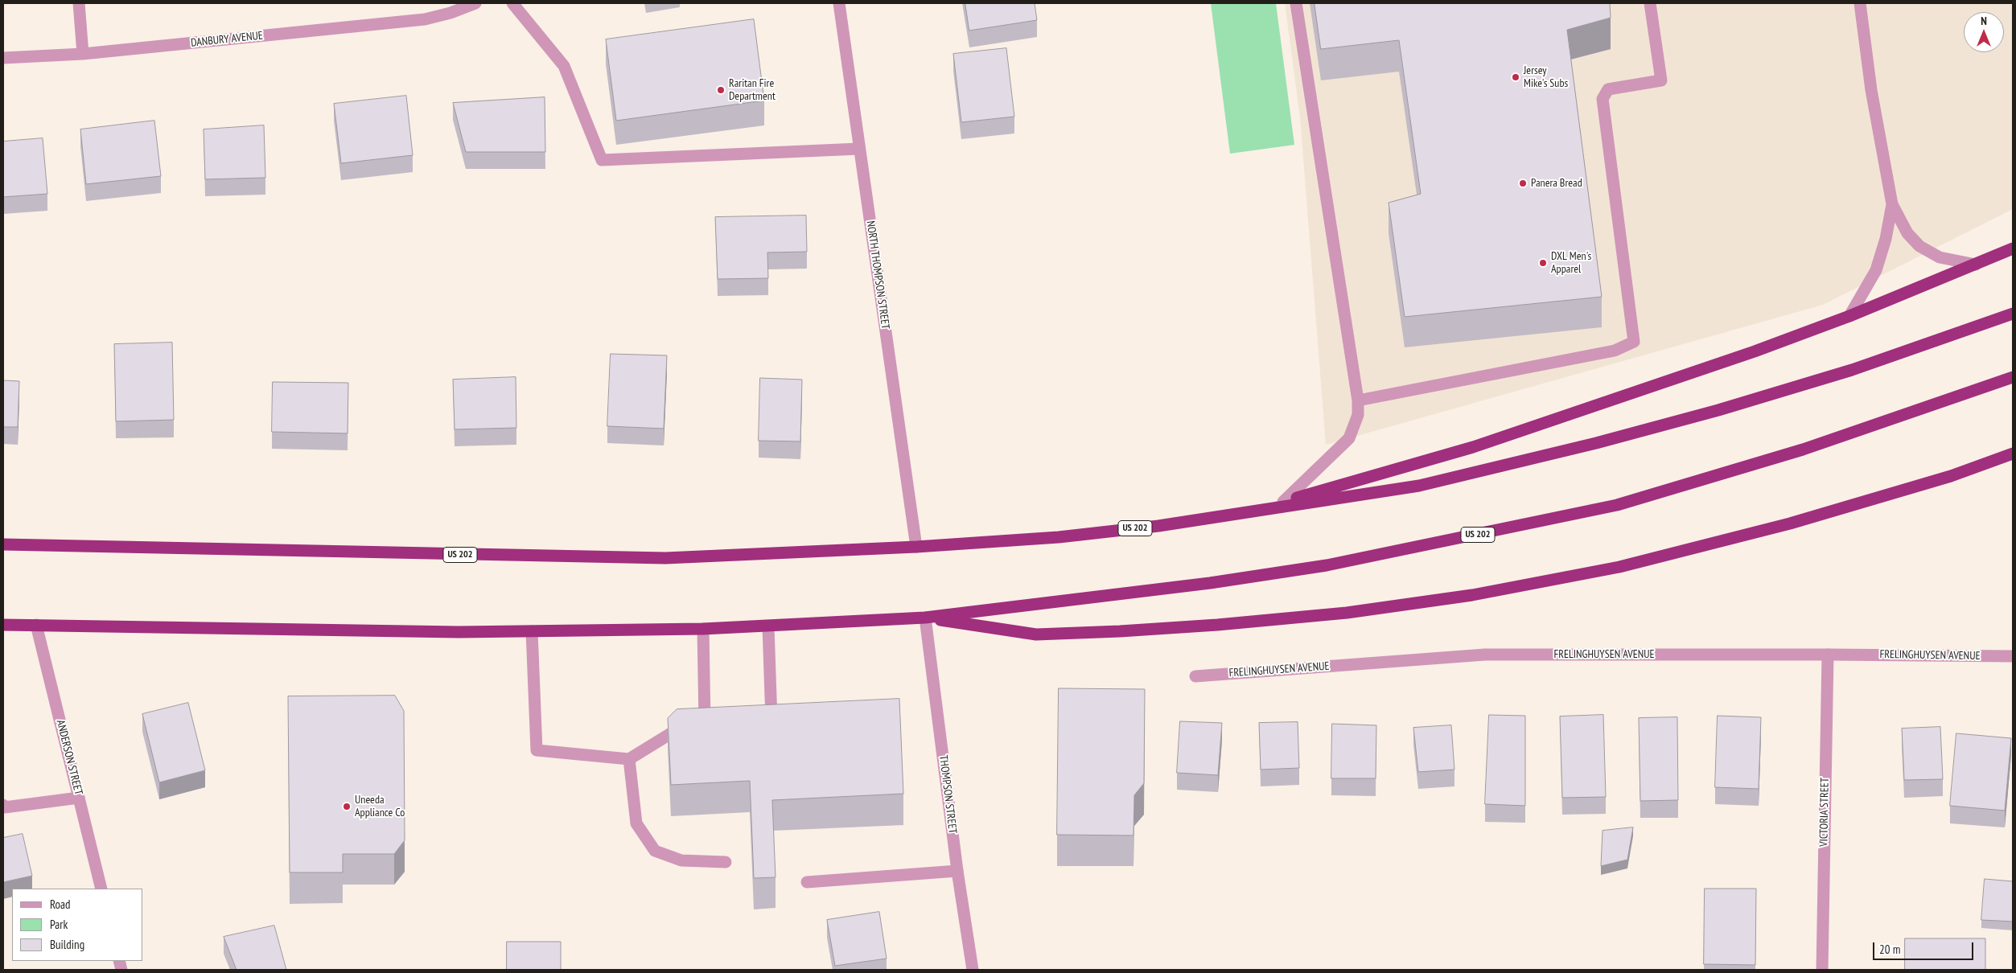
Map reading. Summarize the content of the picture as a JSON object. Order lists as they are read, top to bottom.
{
  "streets": {
    "highway": ["US 202"],
    "street": [
      "DANBURY AVENUE",
      "NORTH THOMPSON STREET",
      "FRELINGHUYSEN AVENUE",
      "ANDERSON STREET",
      "THOMPSON STREET",
      "VICTORIA STREET"
    ]
  },
  "crossings": [
    ["NORTH THOMPSON STREET", "US 202"],
    ["US 202", "ANDERSON STREET"],
    ["US 202", "THOMPSON STREET"],
    ["FRELINGHUYSEN AVENUE", "VICTORIA STREET"]
  ],
  "places": [
    "Jersey Mike's Subs",
    "Raritan Fire Department",
    "Panera Bread",
    "DXL Men's Apparel",
    "Uneeda Appliance Co"
  ],
  "legend": ["Road", "Park", "Building"],
  "scale_bar": "20 m",
  "north": "top"
}
